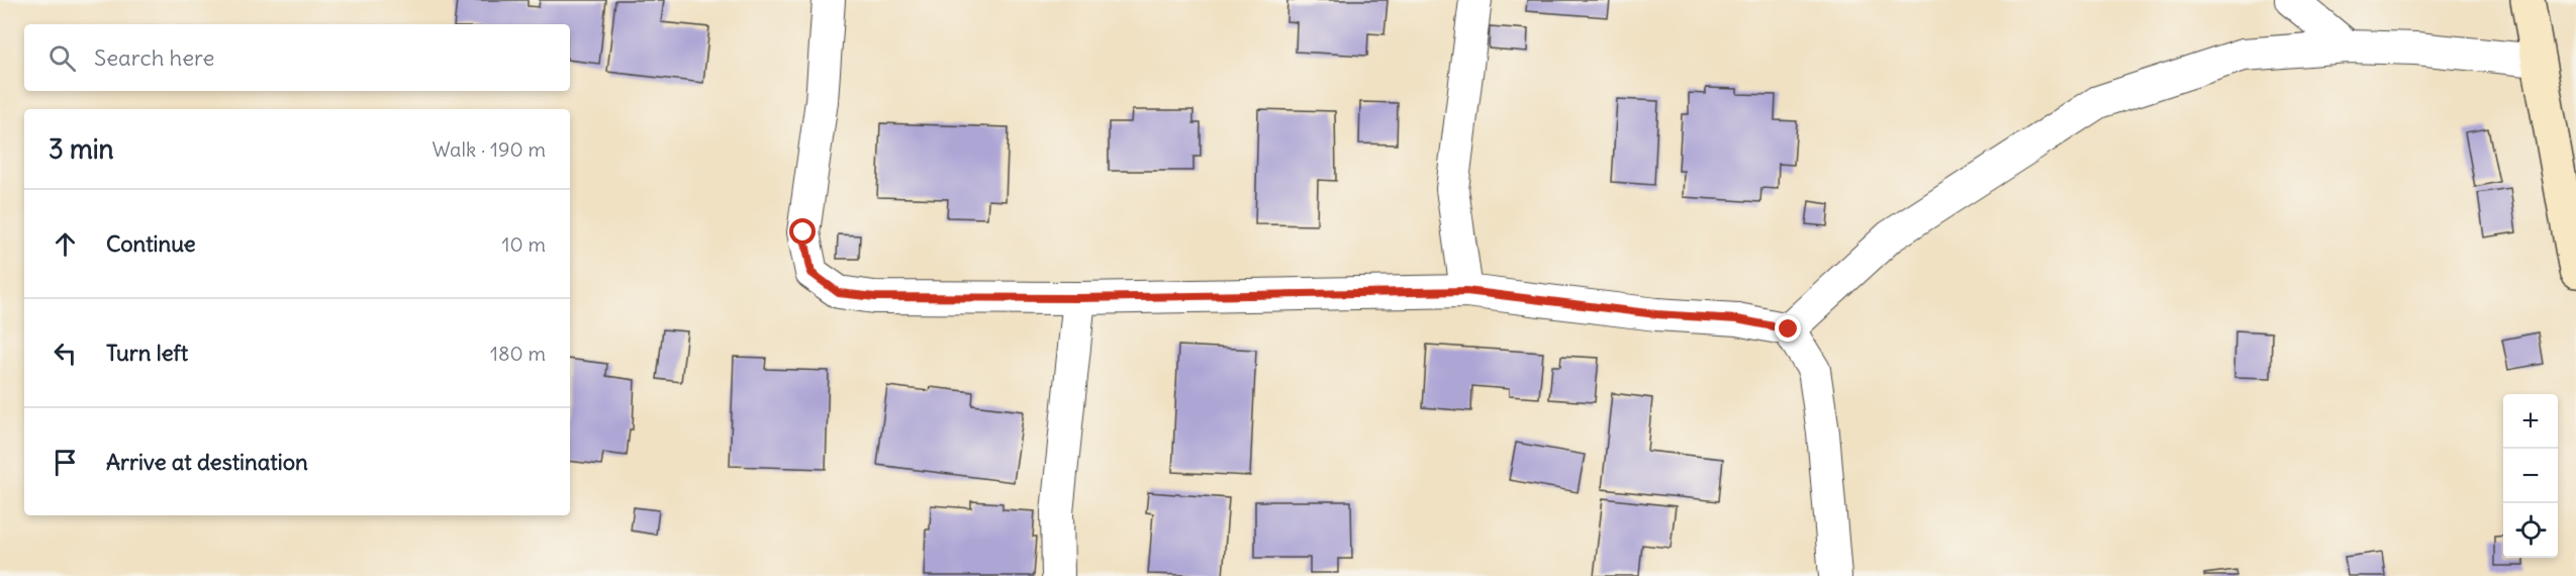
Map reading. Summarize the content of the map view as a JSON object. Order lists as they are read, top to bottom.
{
  "page": {
    "search": "Search here",
    "heading": ["3 min", "Walk · 190 m"],
    "list": [
      ["Continue", "10 m"],
      ["Turn left", "180 m"],
      "Arrive at destination"
    ],
    "map_buttons": ["+", "−"]
  }
}
